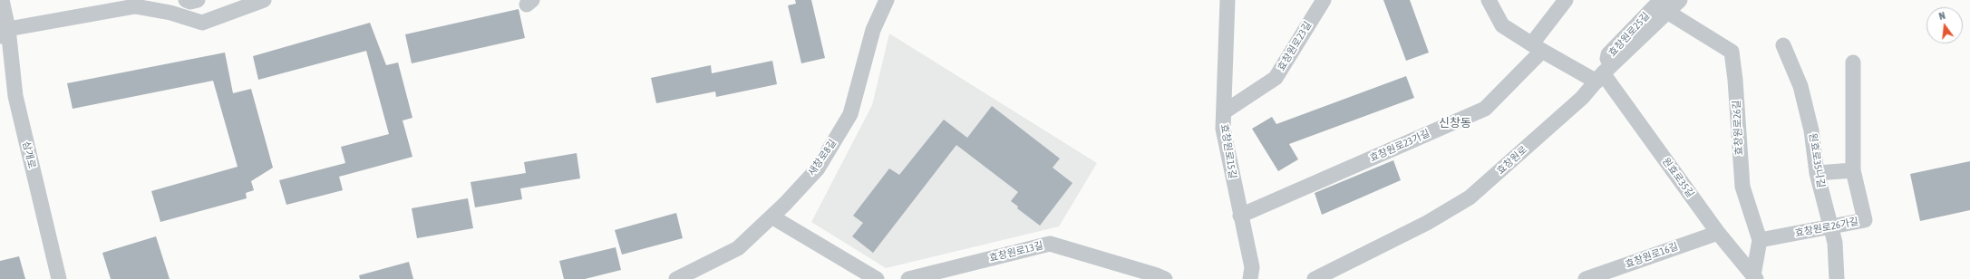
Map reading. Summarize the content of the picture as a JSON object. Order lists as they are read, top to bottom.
{
  "streets": {
    "street": [
      "효창원로25길",
      "효창원로23길",
      "효창원로26길",
      "효창원로23가길",
      "효창원로15길",
      "삼개로",
      "새창로8길",
      "효창원로",
      "원효로35나길",
      "원효로35길",
      "효창원로26가길",
      "효창원로13길",
      "효창원로16길"
    ]
  },
  "crossings": [
    ["효창원로25길", "효창원로26길"],
    ["효창원로25길", "효창원로"],
    ["효창원로25길", "원효로35길"],
    ["효창원로23길", "효창원로15길"],
    ["효창원로26길", "원효로35길"],
    ["효창원로26길", "효창원로26가길"],
    ["효창원로23가길", "효창원로15길"],
    ["효창원로", "원효로35길"],
    ["원효로35나길", "효창원로26가길"],
    ["원효로35길", "효창원로16길"]
  ],
  "districts": ["신창동"],
  "north": "top"
}
